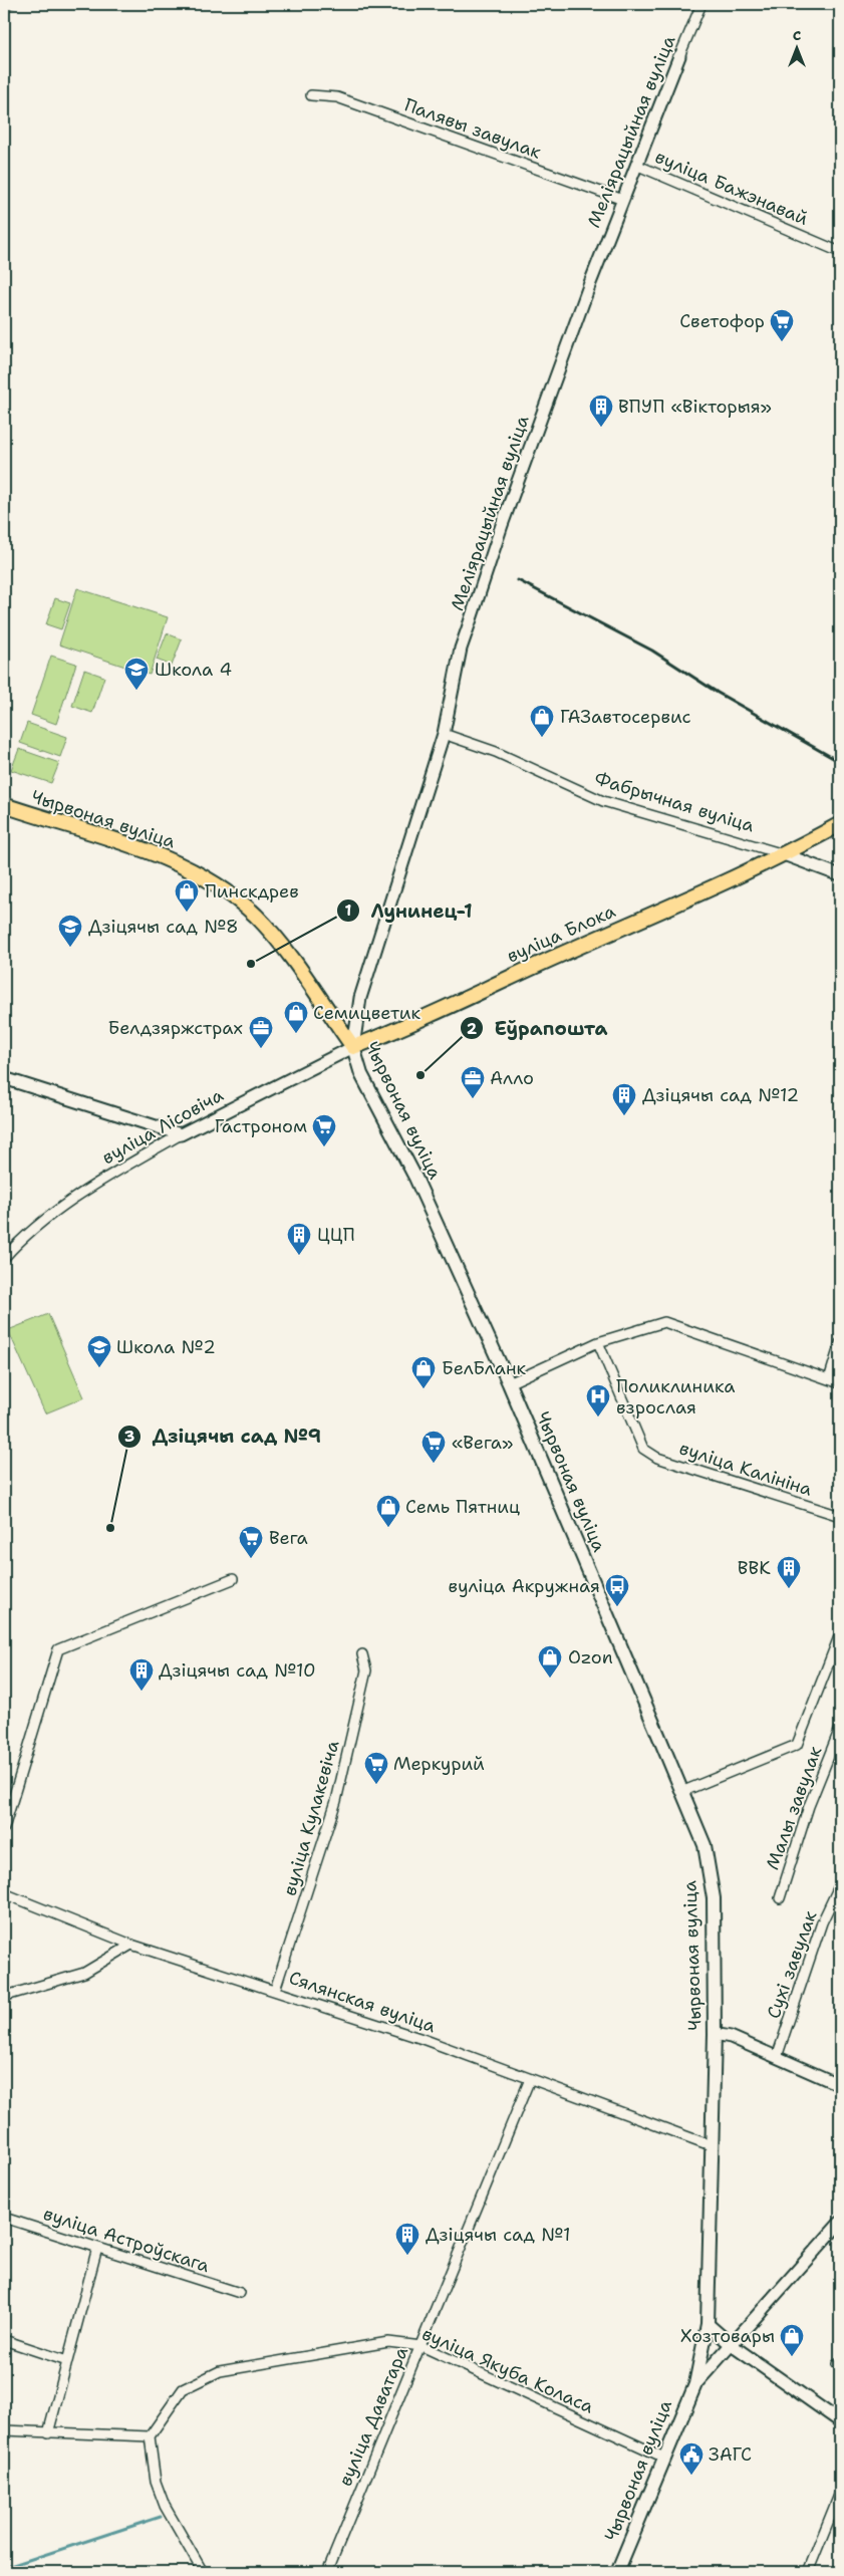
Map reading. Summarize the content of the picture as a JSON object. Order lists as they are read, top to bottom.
{
  "streets": {
    "main road": ["Чырвоная вуліца", "вуліца Блока"],
    "street": [
      "Палявы завулак",
      "Меліярацыйная вуліца",
      "вуліца Бажэнавай",
      "Фабрычная вуліца",
      "вуліца Лісовіча",
      "вуліца Калініна",
      "Малы завулак",
      "вуліца Кулакевіча",
      "Сухі завулак",
      "Сялянская вуліца",
      "вуліца Астроўскага",
      "вуліца Якуба Коласа",
      "вуліца Даватара"
    ]
  },
  "crossings": [
    ["Палявы завулак", "Меліярацыйная вуліца"],
    ["Меліярацыйная вуліца", "вуліца Бажэнавай"],
    ["Меліярацыйная вуліца", "Фабрычная вуліца"],
    ["Меліярацыйная вуліца", "Чырвоная вуліца"],
    ["Меліярацыйная вуліца", "вуліца Блока"],
    ["Меліярацыйная вуліца", "вуліца Лісовіча"],
    ["Фабрычная вуліца", "вуліца Блока"],
    ["Чырвоная вуліца", "вуліца Блока"],
    ["Чырвоная вуліца", "вуліца Лісовіча"],
    ["Чырвоная вуліца", "Сялянская вуліца"],
    ["Чырвоная вуліца", "вуліца Якуба Коласа"],
    ["вуліца Блока", "вуліца Лісовіча"],
    ["вуліца Кулакевіча", "Сялянская вуліца"],
    ["Сялянская вуліца", "вуліца Даватара"],
    ["вуліца Якуба Коласа", "вуліца Даватара"]
  ],
  "places": {
    "supermarket": [
      "Светофор",
      "Гастроном",
      "«Вега»",
      "Вега",
      "Меркурий"
    ],
    "building": [
      "ВПУП «Вікторыя»",
      "Дзіцячы сад №12",
      "ЦЦП",
      "ВВК",
      "Дзіцячы сад №10",
      "Дзіцячы сад №1"
    ],
    "school or university": ["Школа 4", "Дзіцячы сад №8", "Школа №2"],
    "shop": [
      "ГАЗавтосервис",
      "Пинскдрев",
      "Семицветик",
      "БелБланк",
      "Семь Пятниц",
      "Ozon",
      "Хозтовары"
    ],
    "other": ["Лунинец-1", "Еўрапошта", "Дзіцячы сад №9"],
    "office": ["Белдзяржстрах", "Алло"],
    "hospital": ["Поликлиника взрослая"],
    "bus stop": ["вуліца Акружная"],
    "public building": ["ЗАГС"]
  },
  "north": "top"
}
